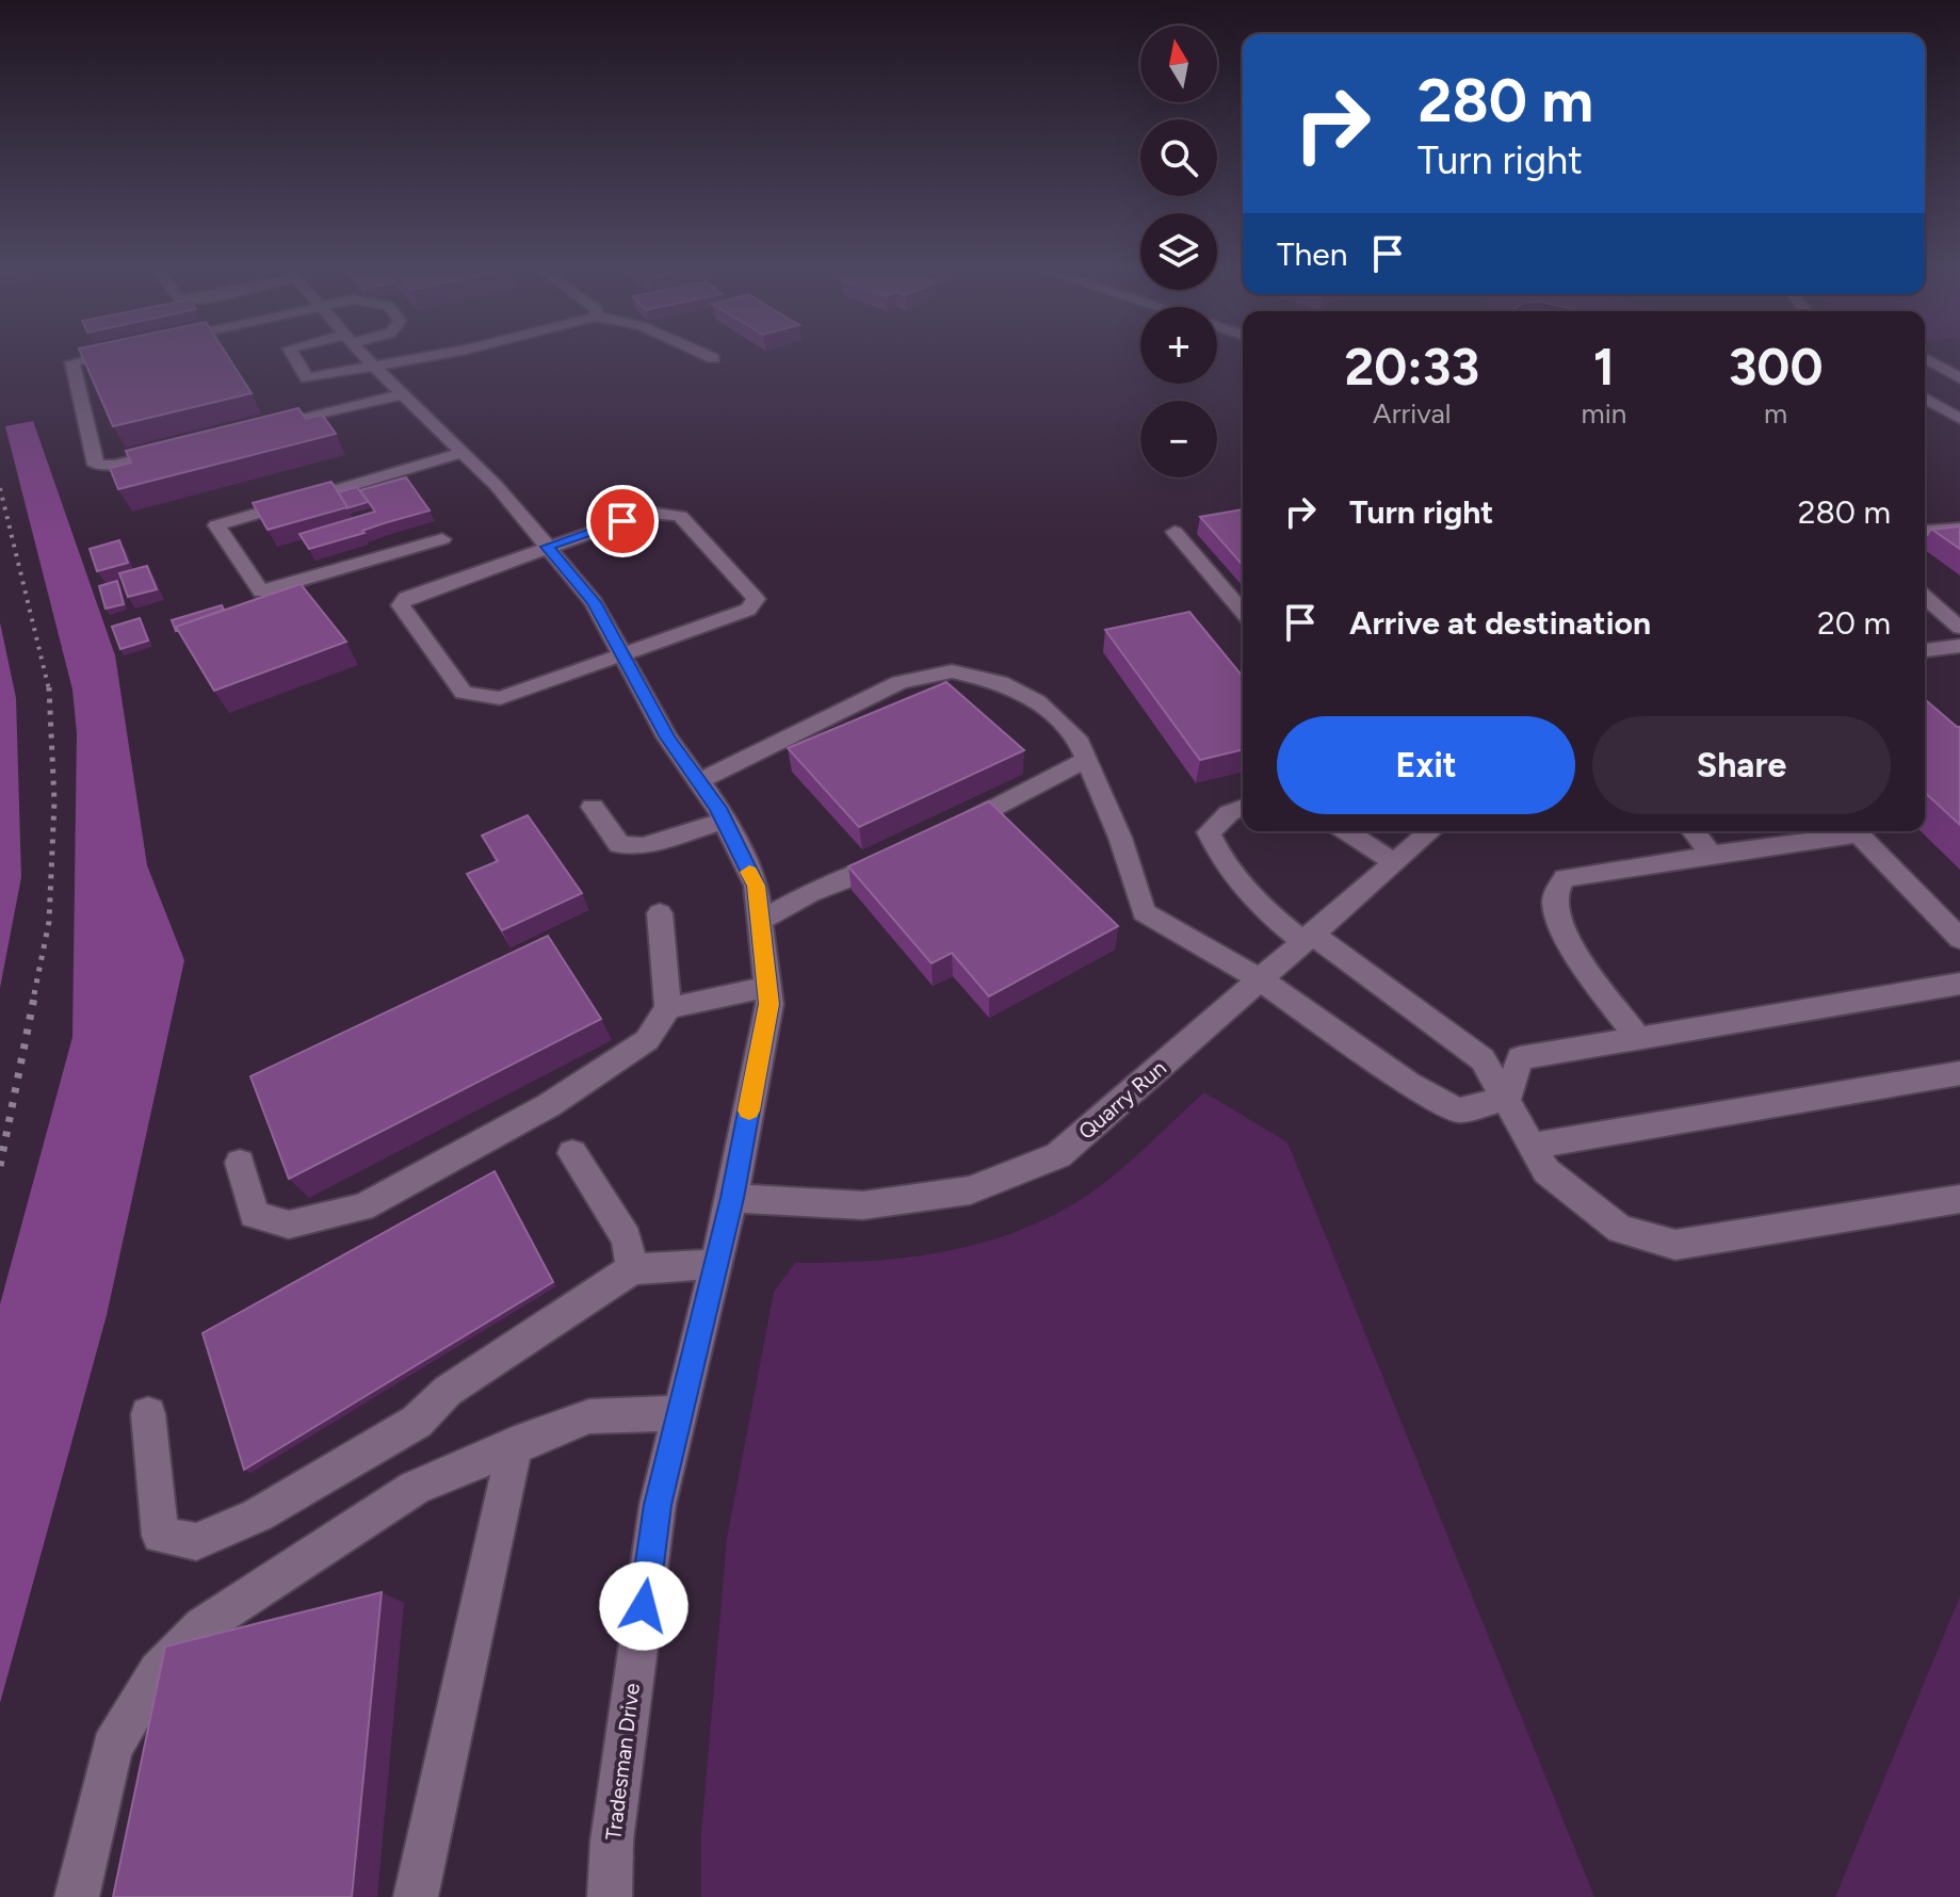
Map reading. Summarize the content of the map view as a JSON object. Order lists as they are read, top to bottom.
{
  "streets": {
    "street": ["Quarry Run", "Tradesman Drive"]
  },
  "crossings": [
    ["Quarry Run", "Tradesman Drive"]
  ],
  "north": "top",
  "page": {
    "map_buttons": ["+", "−"],
    "turn": ["280 m", "Turn right"],
    "then": "Then",
    "eta": [
      "20:33",
      "Arrival",
      "1",
      "min",
      "300",
      "m"
    ],
    "list": [
      {
        "name": "Turn right",
        "value": "280 m"
      },
      {
        "name": "Arrive at destination",
        "value": "20 m"
      }
    ],
    "buttons": ["Exit", "Share"]
  }
}
